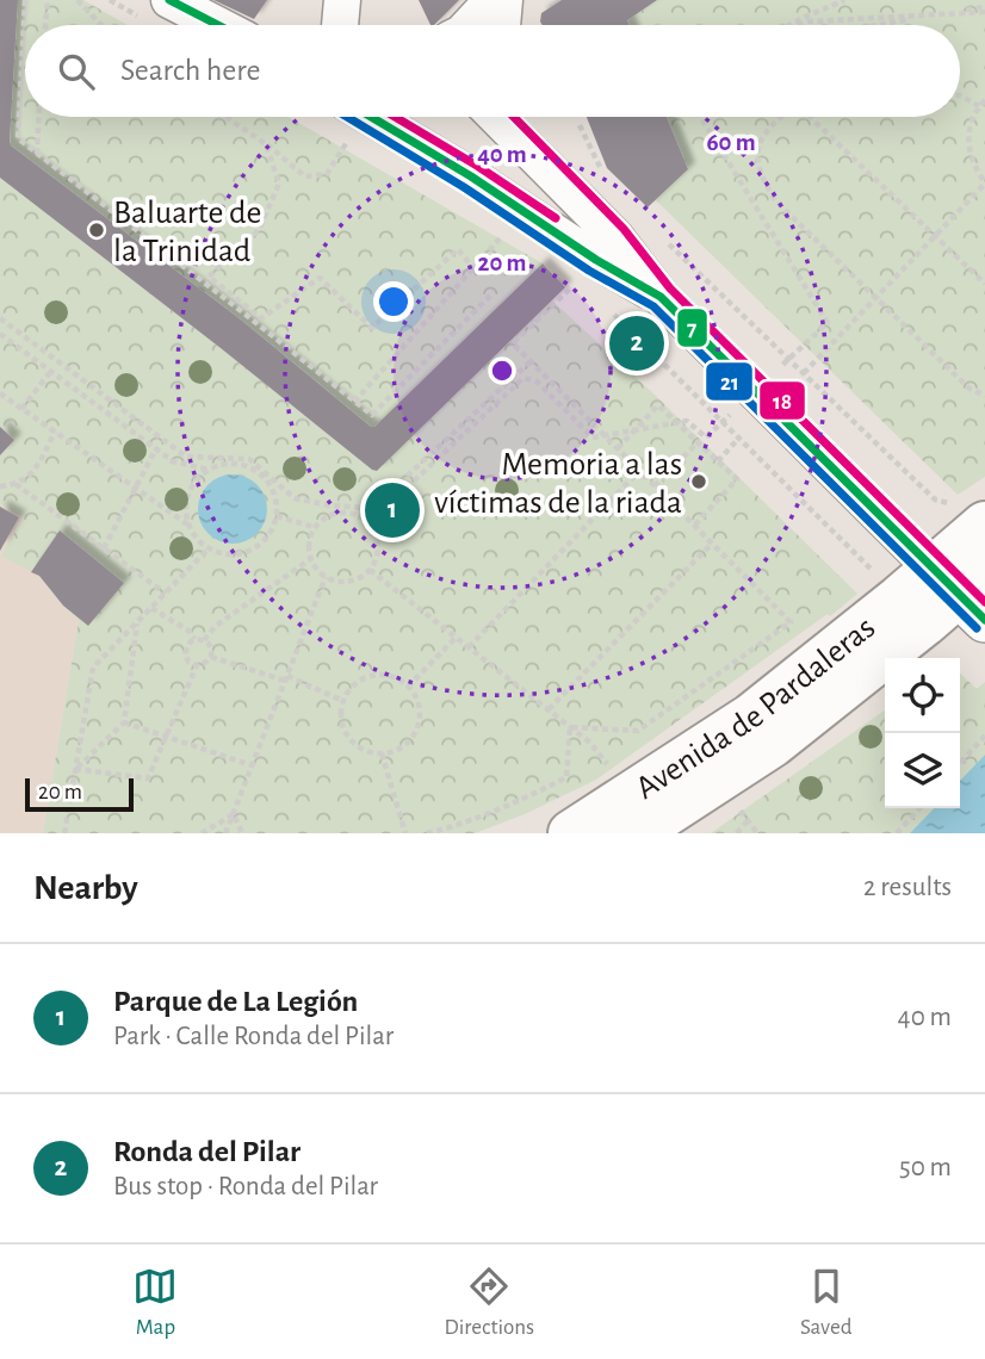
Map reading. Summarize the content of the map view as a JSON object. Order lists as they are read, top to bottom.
{
  "streets": {
    "main road": ["Avenida de Pardaleras"]
  },
  "places": ["Baluarte de la Trinidad", "Memoria a las víctimas de la riada"],
  "lines": ["transit line 7", "transit line 21", "transit line 18"],
  "scale_bar": "20 m",
  "page": {
    "search": "Search here",
    "pins": ["2", "1"],
    "scale": "20 m",
    "heading": ["Nearby", "2 results"],
    "list": [
      {
        "mark": "1",
        "name": "Parque de La Legión",
        "note": "Park · Calle Ronda del Pilar",
        "value": "40 m"
      },
      {
        "mark": "2",
        "name": "Ronda del Pilar",
        "note": "Bus stop · Ronda del Pilar",
        "value": "50 m"
      }
    ],
    "nav": ["Map", "Directions", "Saved"]
  },
  "rings": ["60 m", "40 m", "20 m"]
}
